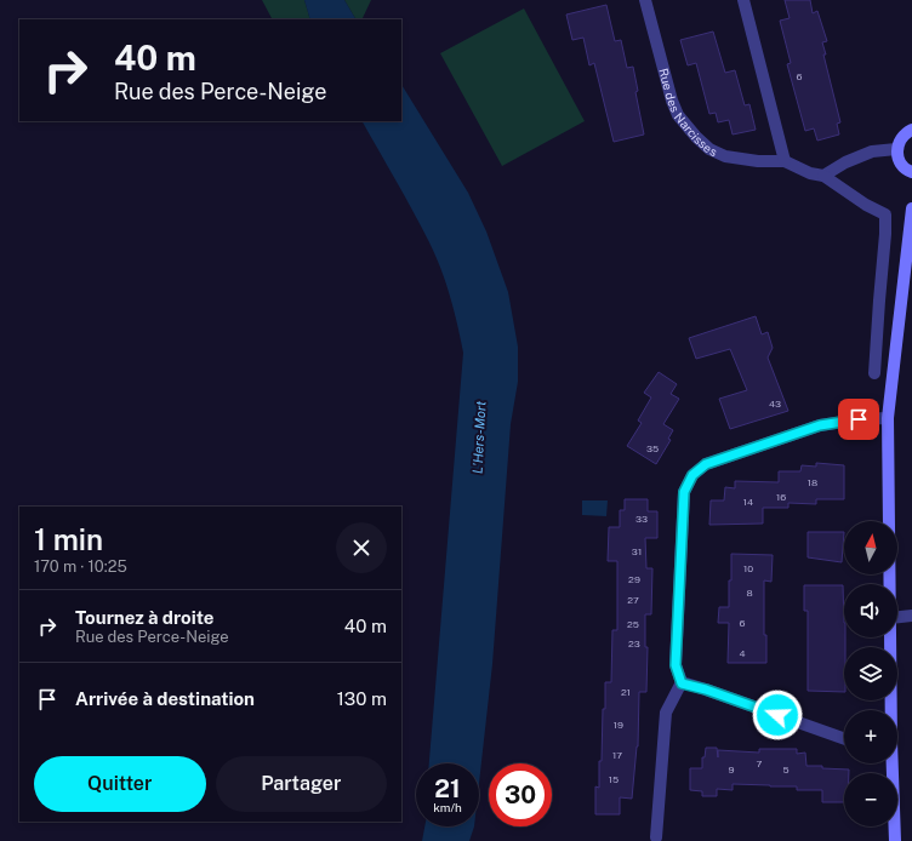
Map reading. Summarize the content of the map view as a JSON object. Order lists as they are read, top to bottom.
{
  "streets": {
    "street": ["Rue des Narcisses"]
  },
  "water": ["L'Hers-Mort"],
  "house_numbers": [
    "6",
    "43",
    "35",
    "18",
    "16",
    "14",
    "33",
    "31",
    "10",
    "29",
    "8",
    "27",
    "6",
    "25",
    "23",
    "4",
    "21",
    "19",
    "17",
    "7",
    "9",
    "5",
    "15"
  ],
  "north": "top",
  "page": {
    "turn": ["40 m", "Rue des Perce-Neige"],
    "heading": ["1 min", "170 m · 10:25"],
    "map_buttons": ["+", "−"],
    "list": [
      {
        "name": "Tournez à droite",
        "note": "Rue des Perce-Neige",
        "value": "40 m"
      },
      {
        "name": "Arrivée à destination",
        "value": "130 m"
      }
    ],
    "buttons": ["Quitter", "Partager"],
    "speed": "21 km/h",
    "limit": "30"
  }
}
